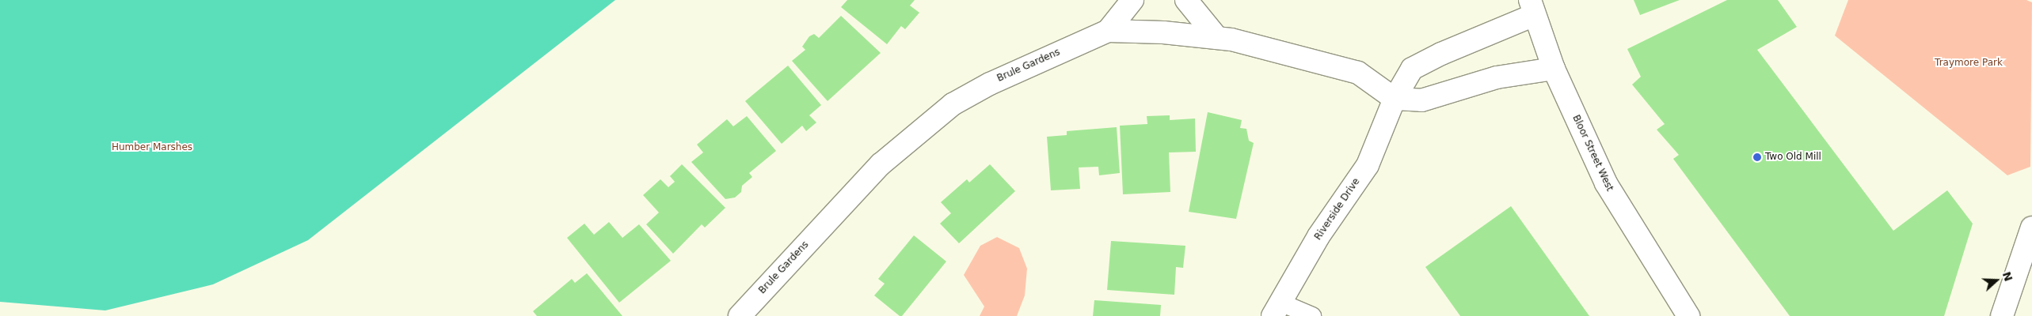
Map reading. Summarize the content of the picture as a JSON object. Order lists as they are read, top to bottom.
{
  "streets": {
    "street": ["Brule Gardens", "Bloor Street West", "Riverside Drive"]
  },
  "crossings": [
    ["Brule Gardens", "Riverside Drive"],
    ["Bloor Street West", "Riverside Drive"]
  ],
  "parks": ["Traymore Park", "Humber Marshes"],
  "places": ["Two Old Mill"],
  "north": "right"
}
